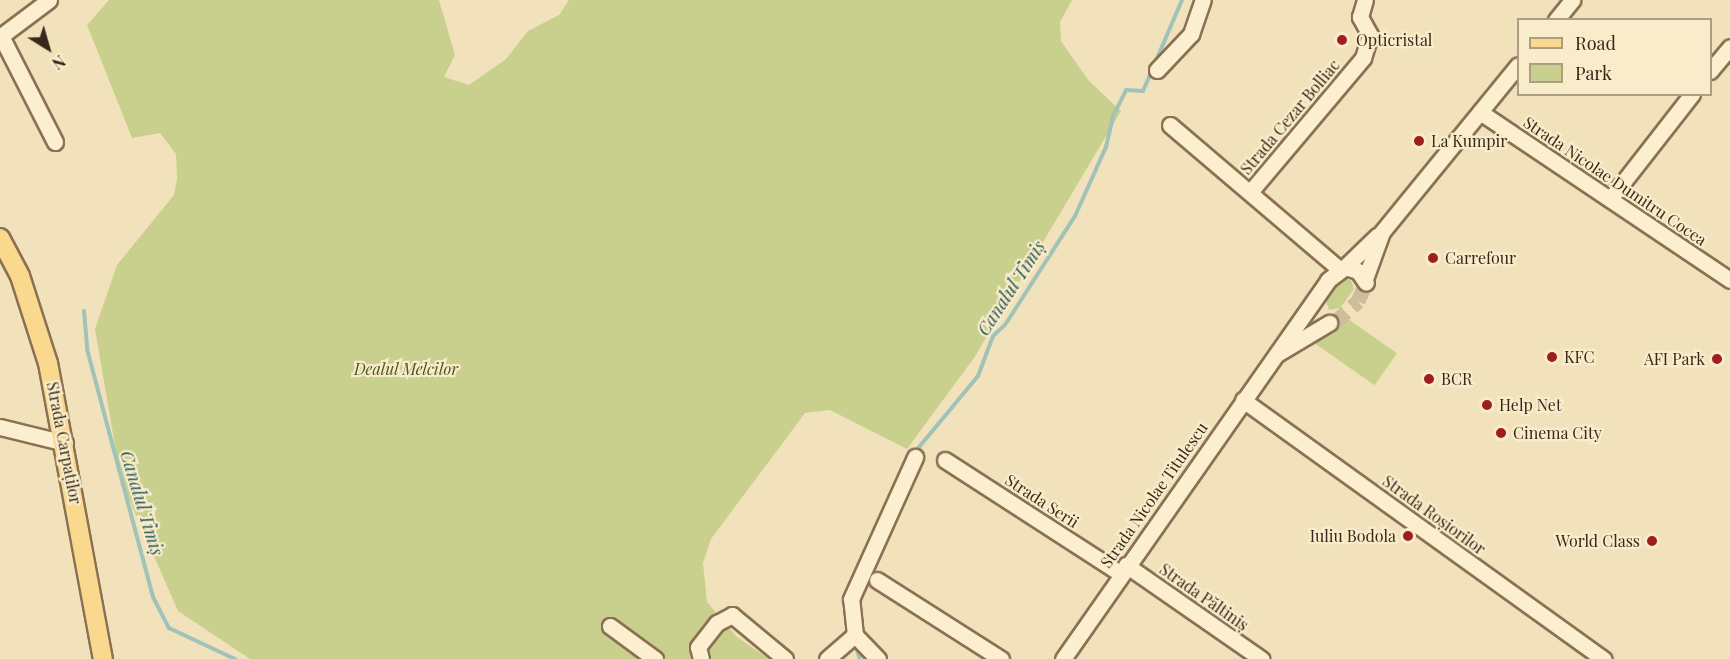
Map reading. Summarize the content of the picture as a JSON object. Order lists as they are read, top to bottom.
{
  "streets": {
    "main road": ["Strada Carpaților"],
    "street": [
      "Strada Cezar Bolliac",
      "Strada Nicolae Dumitru Cocea",
      "Strada Nicolae Titulescu",
      "Strada Serii",
      "Strada Roșiorilor",
      "Strada Păltiniș"
    ]
  },
  "crossings": [
    ["Strada Nicolae Dumitru Cocea", "Strada Nicolae Titulescu"],
    ["Strada Nicolae Titulescu", "Strada Serii"],
    ["Strada Nicolae Titulescu", "Strada Roșiorilor"],
    ["Strada Nicolae Titulescu", "Strada Păltiniș"],
    ["Strada Serii", "Strada Păltiniș"]
  ],
  "water": ["Canalul Timiș"],
  "parks": ["Dealul Melcilor"],
  "places": [
    "Opticristal",
    "La Kumpir",
    "Carrefour",
    "KFC",
    "AFI Park",
    "BCR",
    "Help Net",
    "Cinema City",
    "Iuliu Bodola",
    "World Class"
  ],
  "legend": ["Road", "Park"],
  "north": "bottom right"
}
